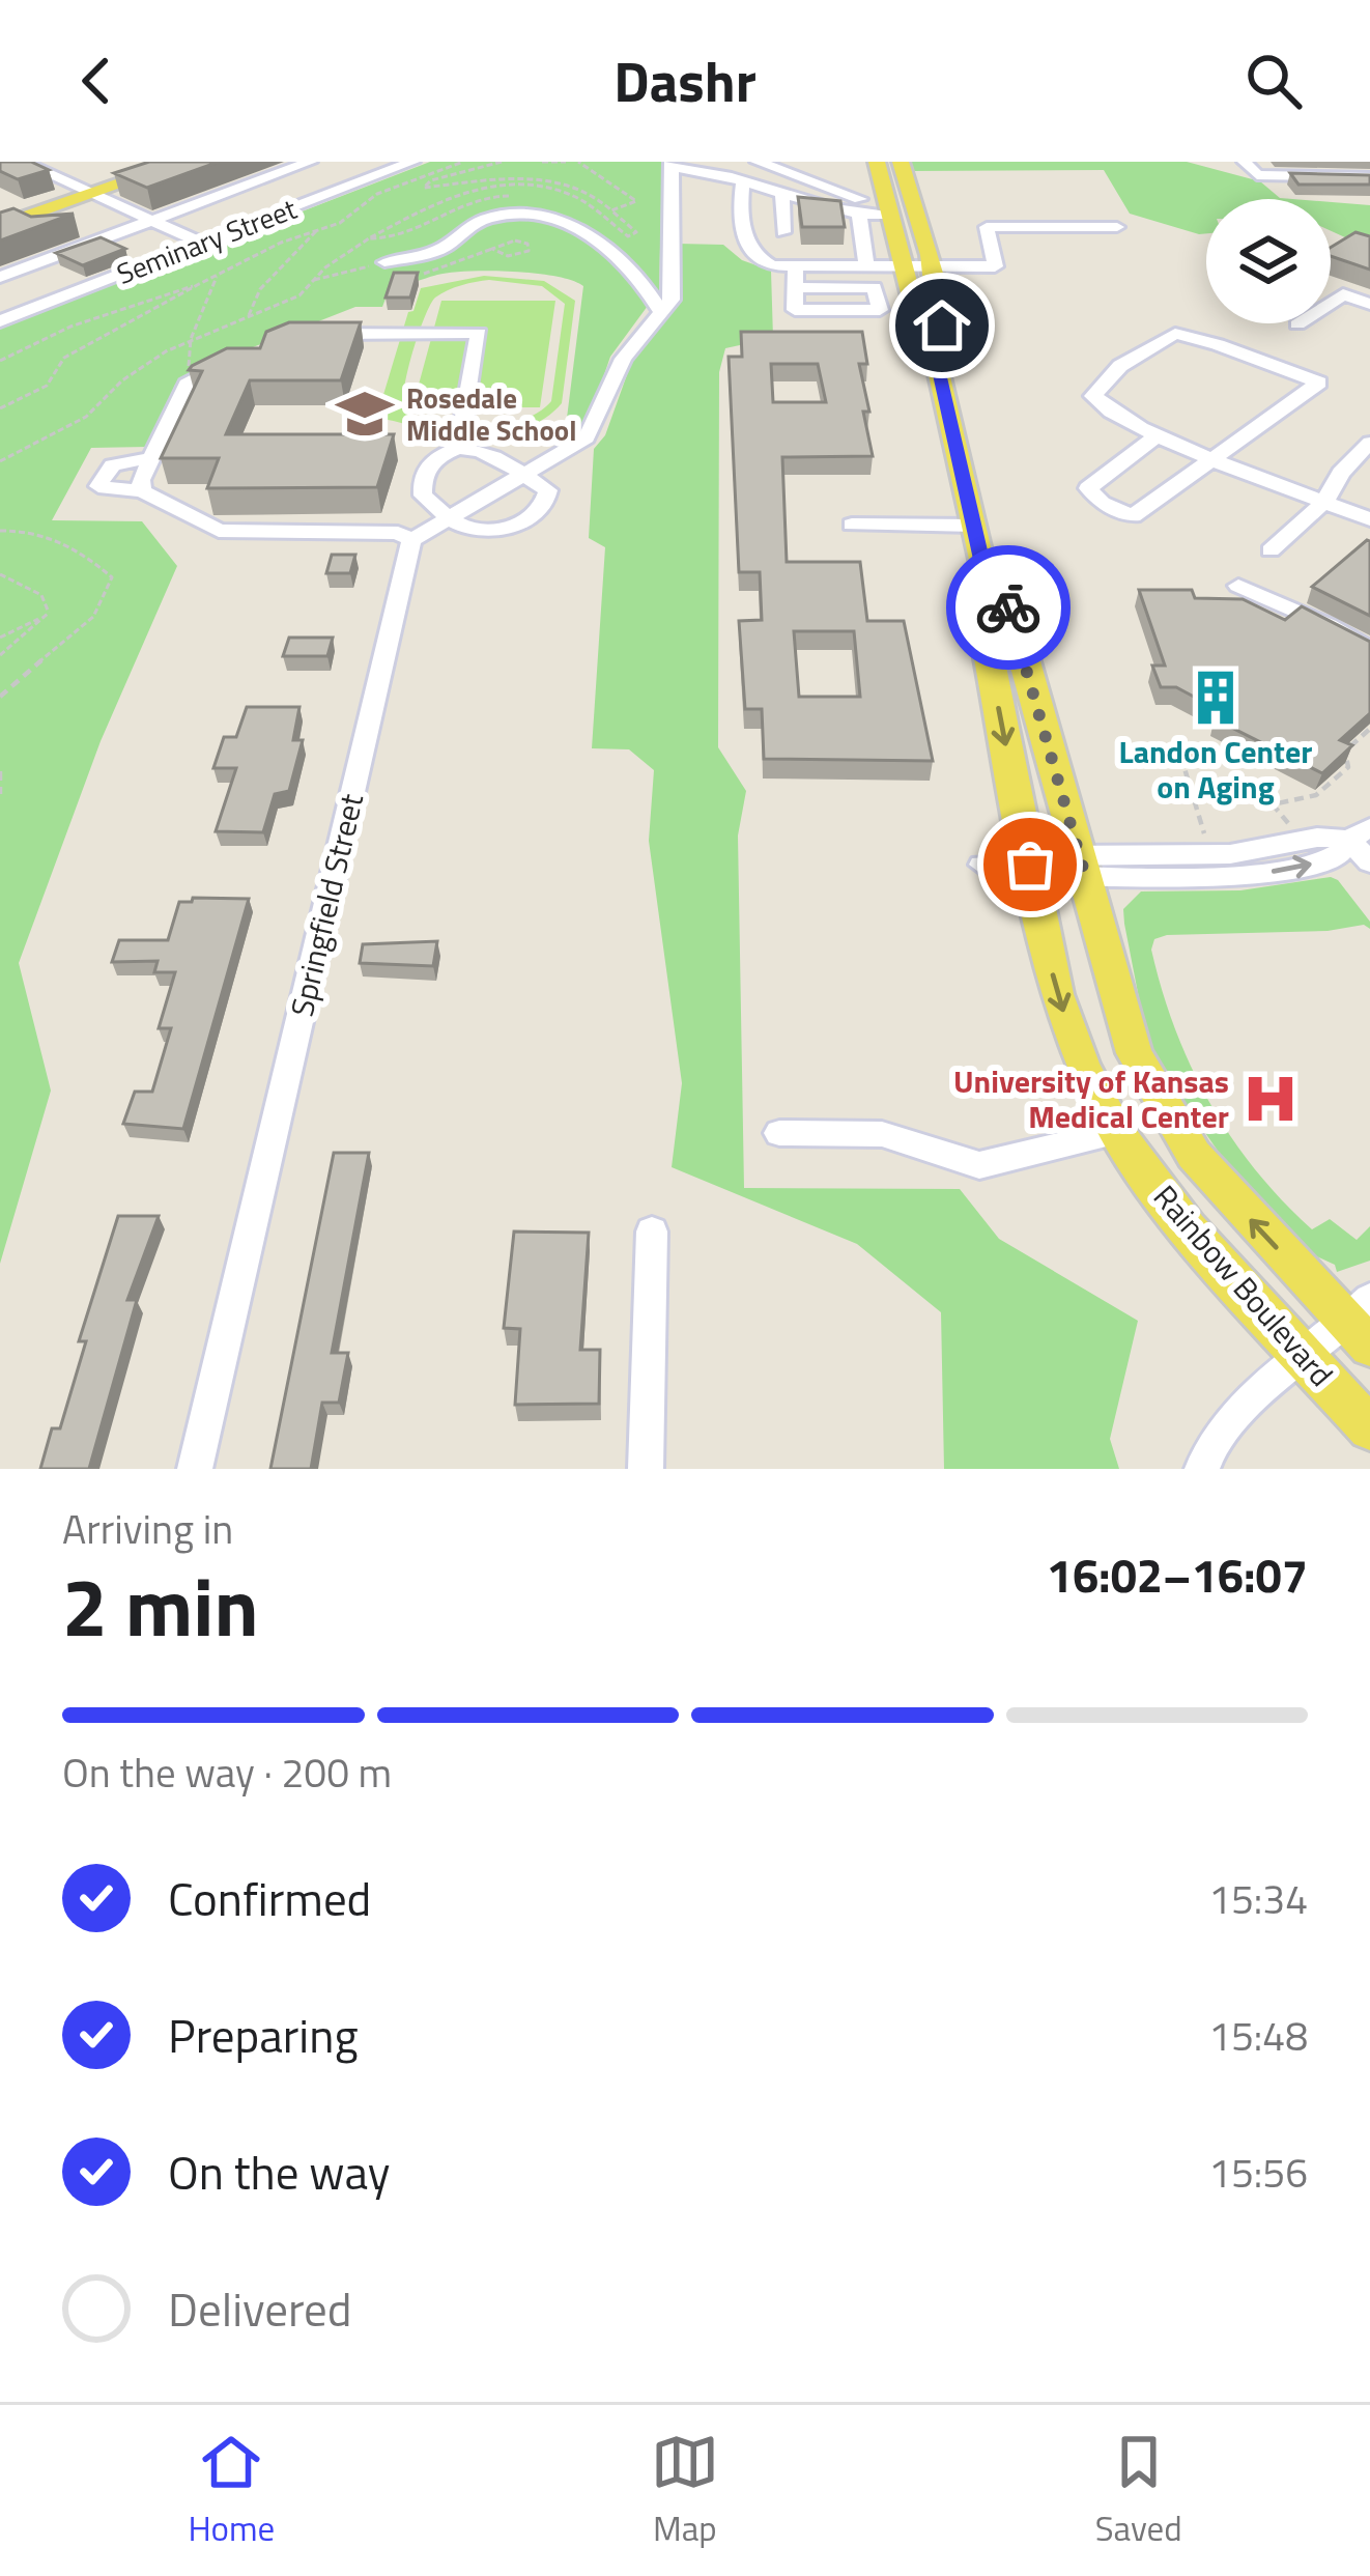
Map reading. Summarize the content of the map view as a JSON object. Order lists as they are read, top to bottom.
{
  "streets": {
    "main road": ["Rainbow Boulevard"],
    "street": ["Seminary Street", "Springfield Street"]
  },
  "places": {
    "school or university": ["Rosedale Middle School"],
    "building": ["Landon Center on Aging"],
    "hospital": ["University of Kansas Medical Center"]
  },
  "page": {
    "header": "Dashr",
    "heading": ["2 min", "Arriving in", "16:02–16:07"],
    "bar": "On the way · 200 m",
    "list": [
      ["Confirmed", "15:34"],
      ["Preparing", "15:48"],
      ["On the way", "15:56"],
      "Delivered"
    ],
    "tabs": ["Home", "Map", "Saved"]
  }
}
